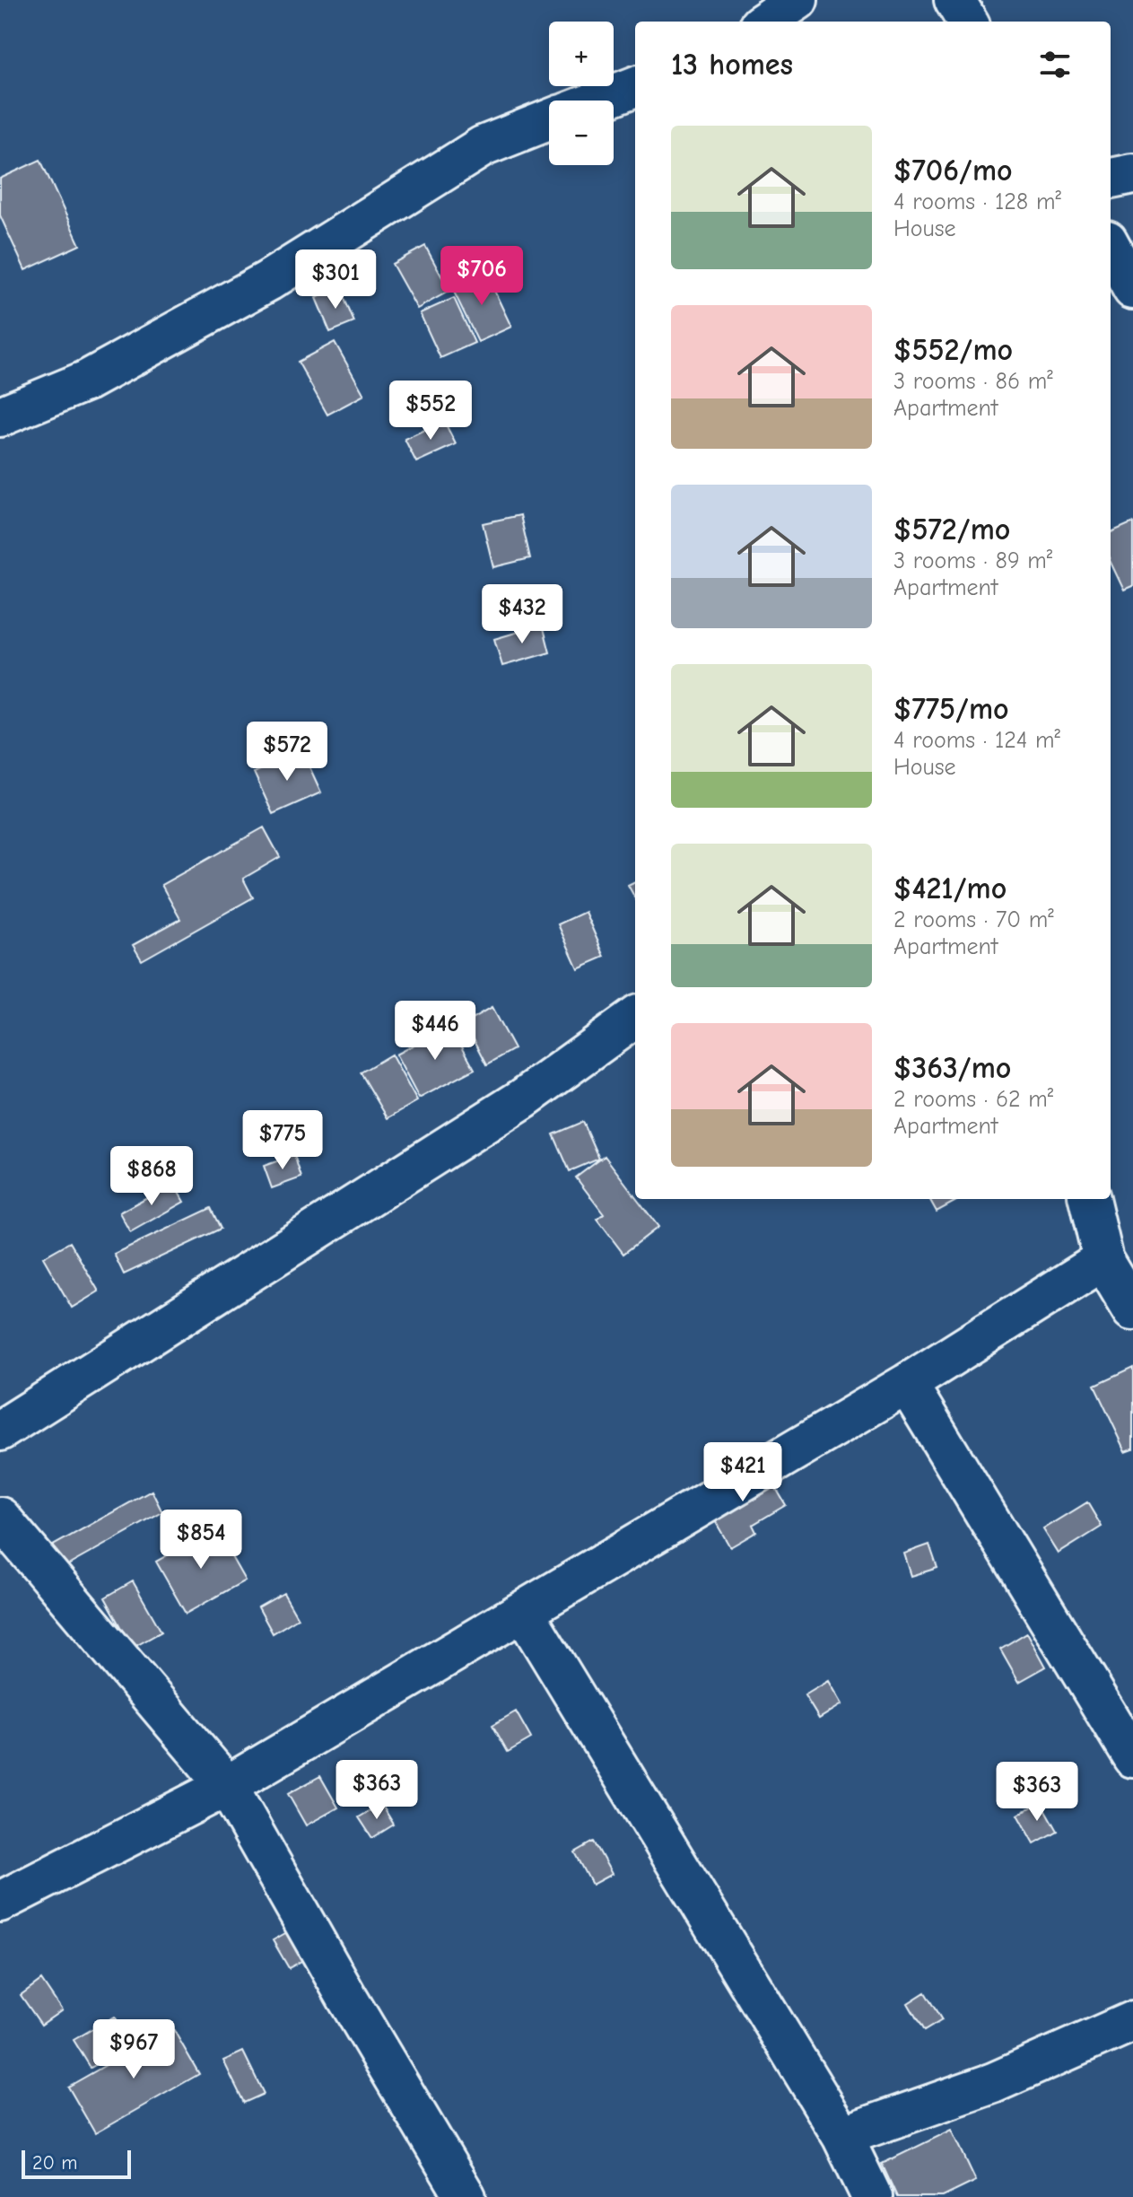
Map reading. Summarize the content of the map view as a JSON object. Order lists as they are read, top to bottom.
{
  "scale_bar": "20 m",
  "page": {
    "map_buttons": ["+", "−"],
    "heading": "13 homes",
    "list": [
      {
        "name": "$706/mo",
        "note": "4 rooms · 128 m² · House"
      },
      {
        "name": "$552/mo",
        "note": "3 rooms · 86 m² · Apartment"
      },
      {
        "name": "$572/mo",
        "note": "3 rooms · 89 m² · Apartment"
      },
      {
        "name": "$775/mo",
        "note": "4 rooms · 124 m² · House"
      },
      {
        "name": "$421/mo",
        "note": "2 rooms · 70 m² · Apartment"
      },
      {
        "name": "$363/mo",
        "note": "2 rooms · 62 m² · Apartment"
      }
    ],
    "price": [
      "$706",
      "$301",
      "$552",
      "$432",
      "$572",
      "$446",
      "$775",
      "$868",
      "$421",
      "$854",
      "$363",
      "$363",
      "$967"
    ],
    "scale": "20 m"
  }
}
